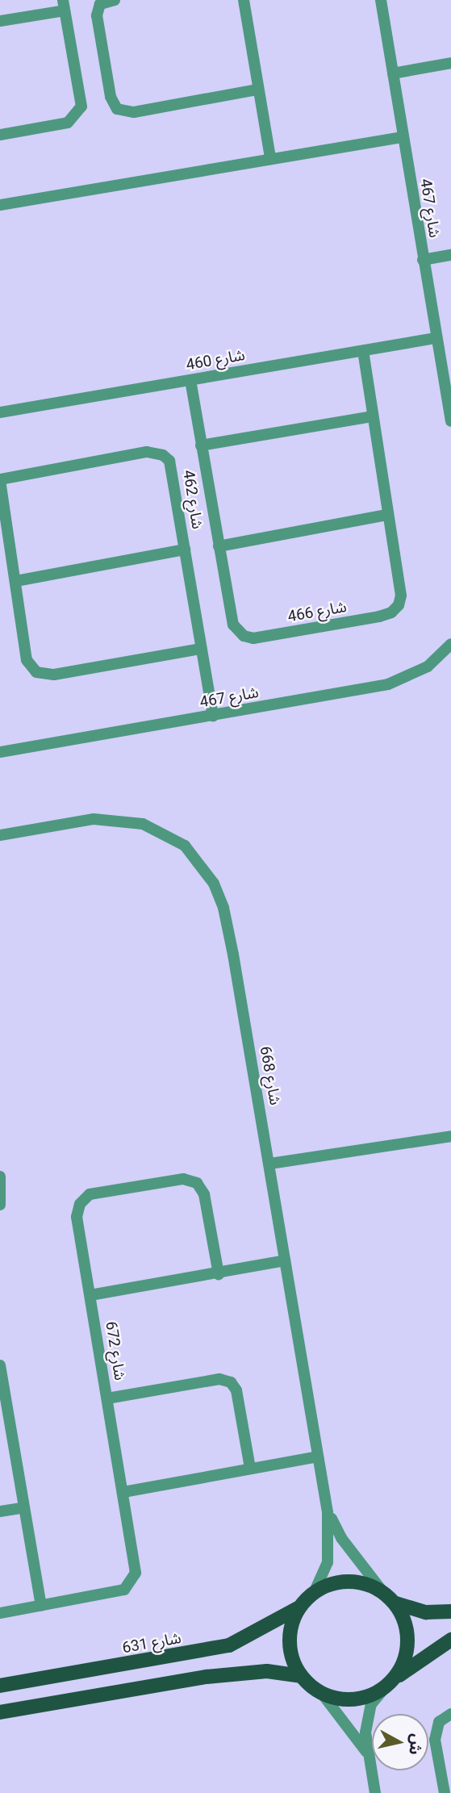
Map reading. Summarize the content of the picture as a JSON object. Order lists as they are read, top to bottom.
{
  "streets": {
    "main road": ["شارع 631"],
    "street": [
      "شارع 467",
      "شارع 460",
      "شارع 462",
      "شارع 466",
      "شارع 668",
      "شارع 672"
    ]
  },
  "crossings": [
    ["شارع 467", "شارع 460"],
    ["شارع 467", "شارع 462"],
    ["شارع 460", "شارع 466"],
    ["شارع 668", "شارع 631"]
  ],
  "north": "right"
}
